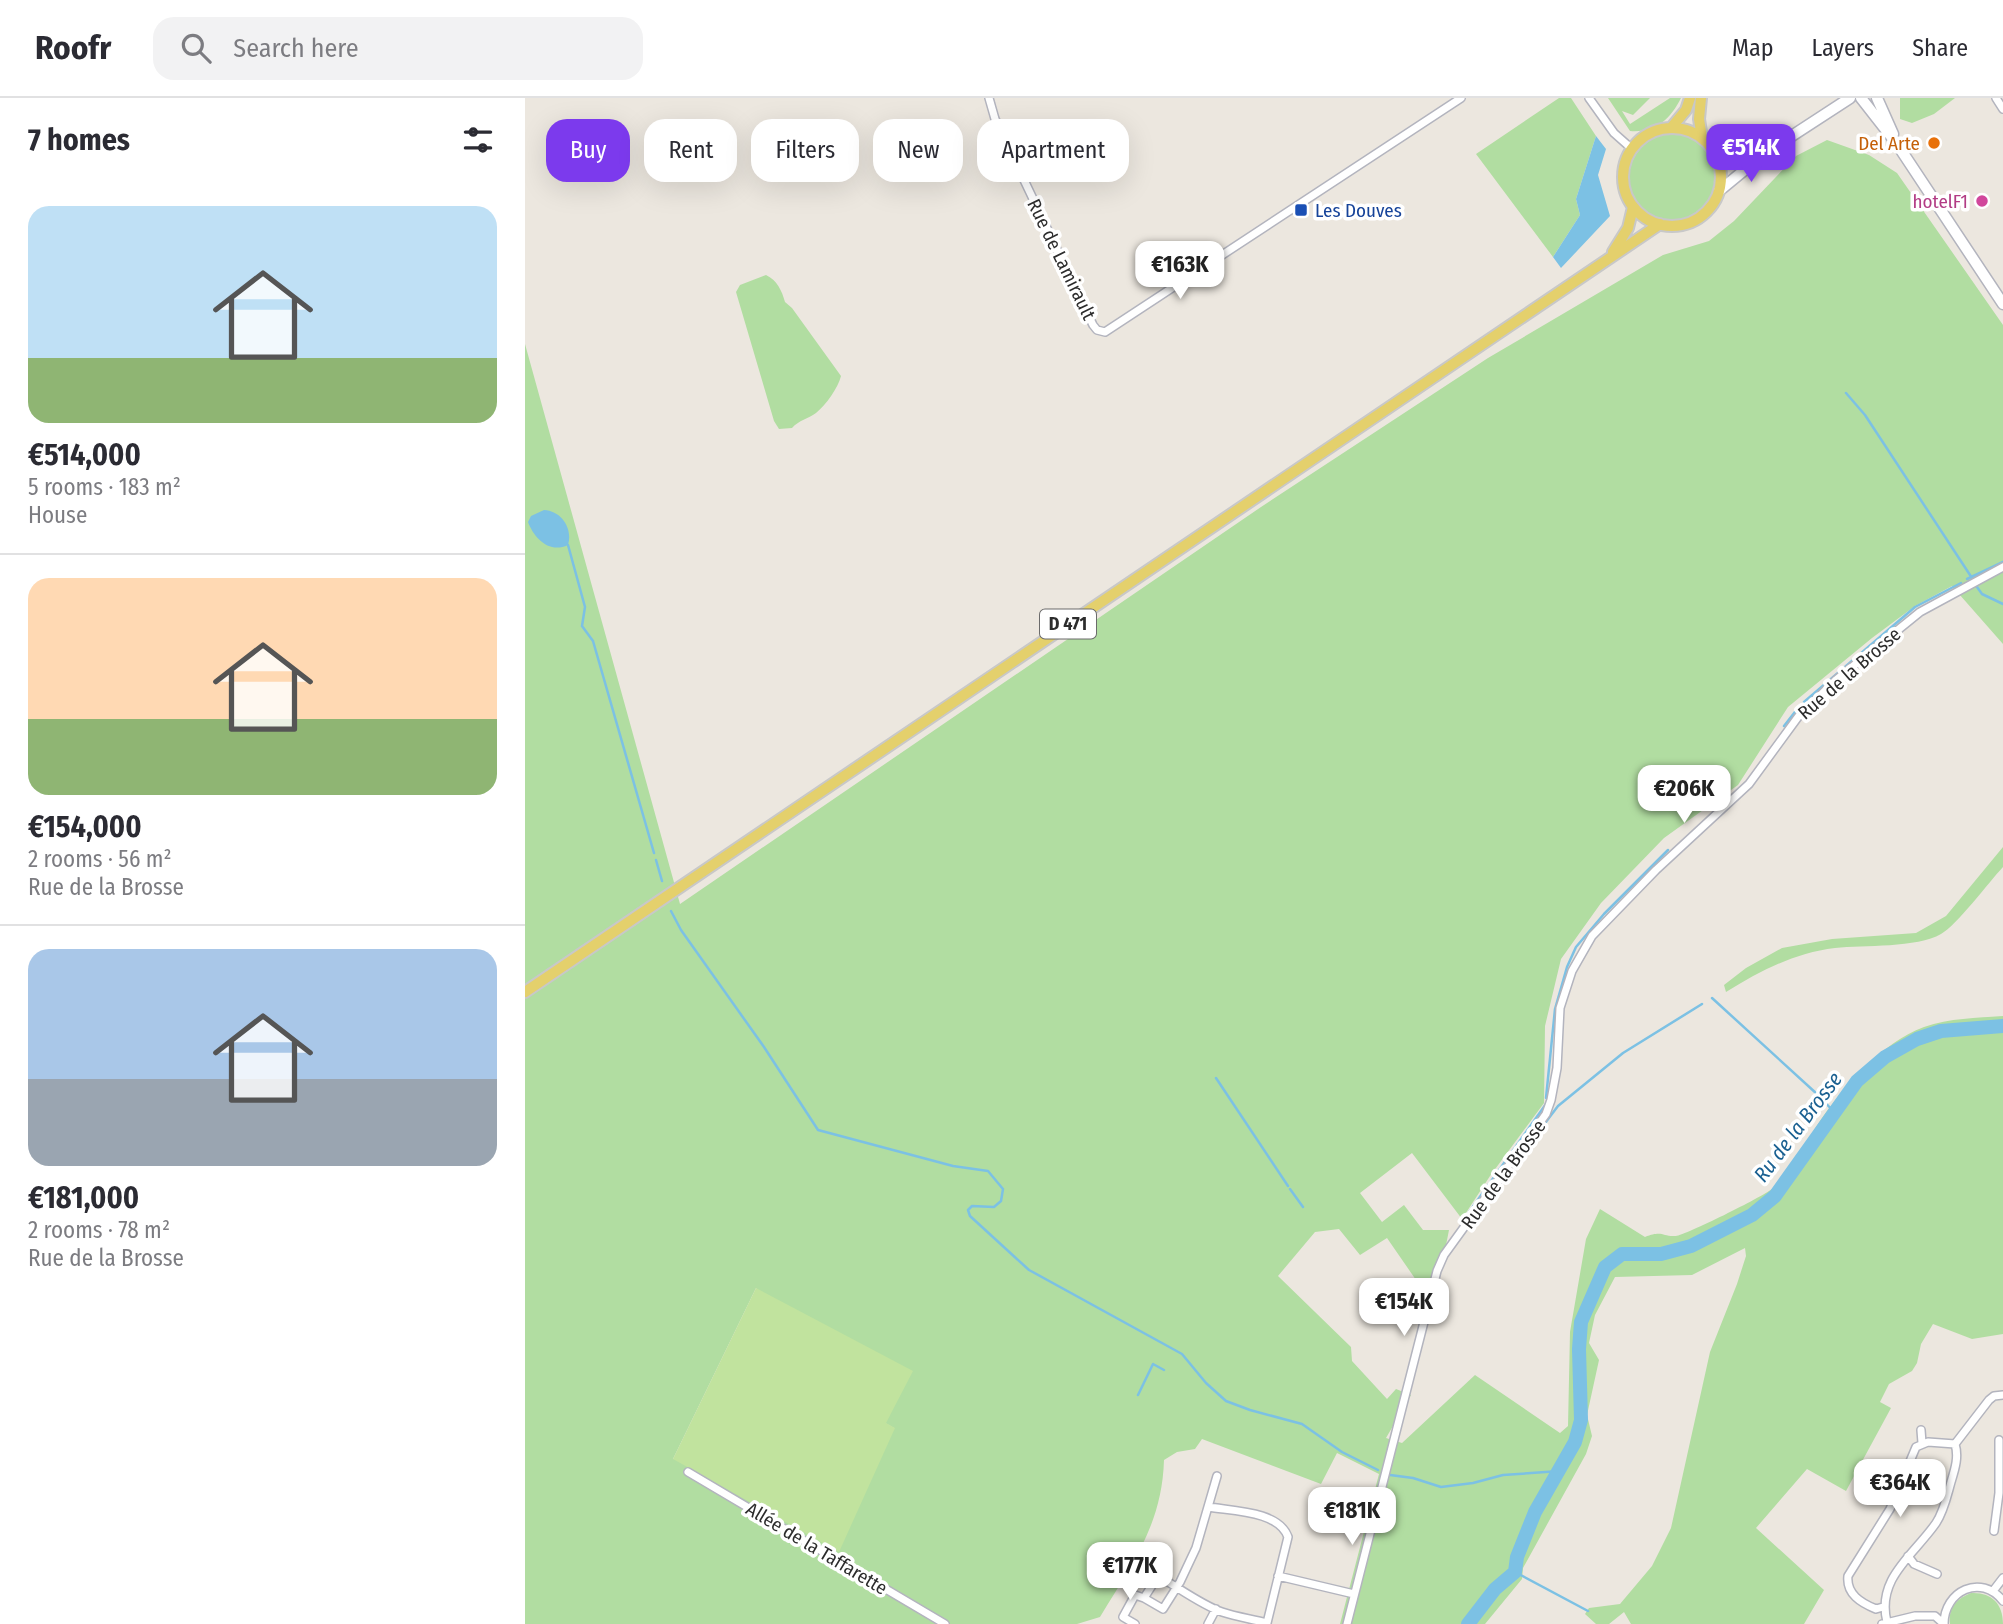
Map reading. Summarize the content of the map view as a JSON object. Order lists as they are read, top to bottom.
{
  "streets": {
    "main road": ["D 471"],
    "street": ["Rue de Lamirault", "Rue de la Brosse", "Allée de la Taffarette"]
  },
  "water": ["Ru de la Brosse"],
  "places": {
    "other": ["Del Arte", "hotelF1"],
    "transit": ["Les Douves"]
  },
  "page": {
    "header": "Roofr",
    "search": "Search here",
    "nav": ["Map", "Layers", "Share"],
    "heading": "7 homes",
    "chip": [
      "Buy",
      "Rent",
      "Filters",
      "New",
      "Apartment"
    ],
    "price": [
      "€514K",
      "€163K",
      "€206K",
      "€154K",
      "€364K",
      "€181K",
      "€177K"
    ],
    "list": [
      {
        "name": "€514,000",
        "note": "5 rooms · 183 m² · House"
      },
      {
        "name": "€154,000",
        "note": "2 rooms · 56 m² · Rue de la Brosse"
      },
      {
        "name": "€181,000",
        "note": "2 rooms · 78 m² · Rue de la Brosse"
      }
    ]
  }
}
